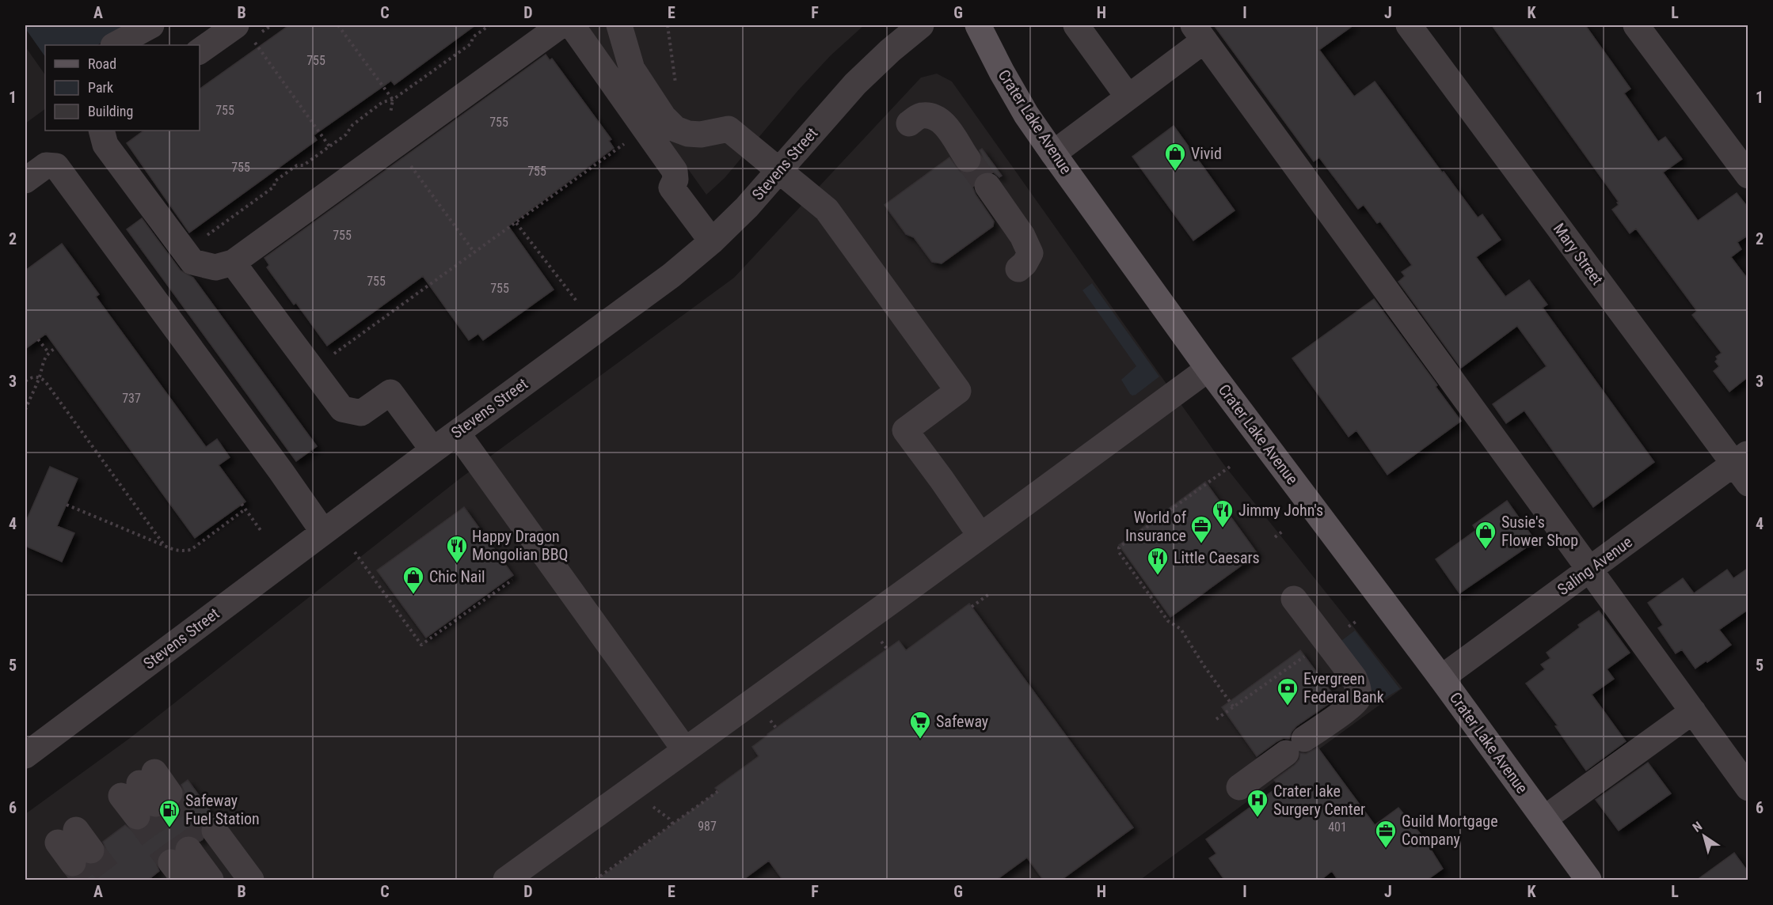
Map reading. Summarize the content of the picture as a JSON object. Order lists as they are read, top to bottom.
{
  "streets": {
    "main road": ["Crater Lake Avenue"],
    "street": ["Stevens Street", "Mary Street", "Saling Avenue"]
  },
  "crossings": [
    ["Crater Lake Avenue", "Saling Avenue"],
    ["Mary Street", "Saling Avenue"]
  ],
  "places": {
    "shop": ["Vivid", "Susie's Flower Shop", "Chic Nail"],
    "restaurant": ["Jimmy John's", "Happy Dragon Mongolian BBQ", "Little Caesars"],
    "office": ["World of Insurance", "Guild Mortgage Company"],
    "bank": ["Evergreen Federal Bank"],
    "supermarket": ["Safeway"],
    "hospital": ["Crater lake Surgery Center"],
    "fuel station": ["Safeway Fuel Station"]
  },
  "house_numbers": [
    "755",
    "755",
    "755",
    "755",
    "755",
    "755",
    "755",
    "755",
    "737",
    "987",
    "401"
  ],
  "legend": ["Road", "Park", "Building"],
  "north": "top left",
  "grid": {
    "columns": [
      "A",
      "B",
      "C",
      "D",
      "E",
      "F",
      "G",
      "H",
      "I",
      "J",
      "K",
      "L"
    ],
    "rows": [
      "1",
      "2",
      "3",
      "4",
      "5",
      "6"
    ]
  }
}
